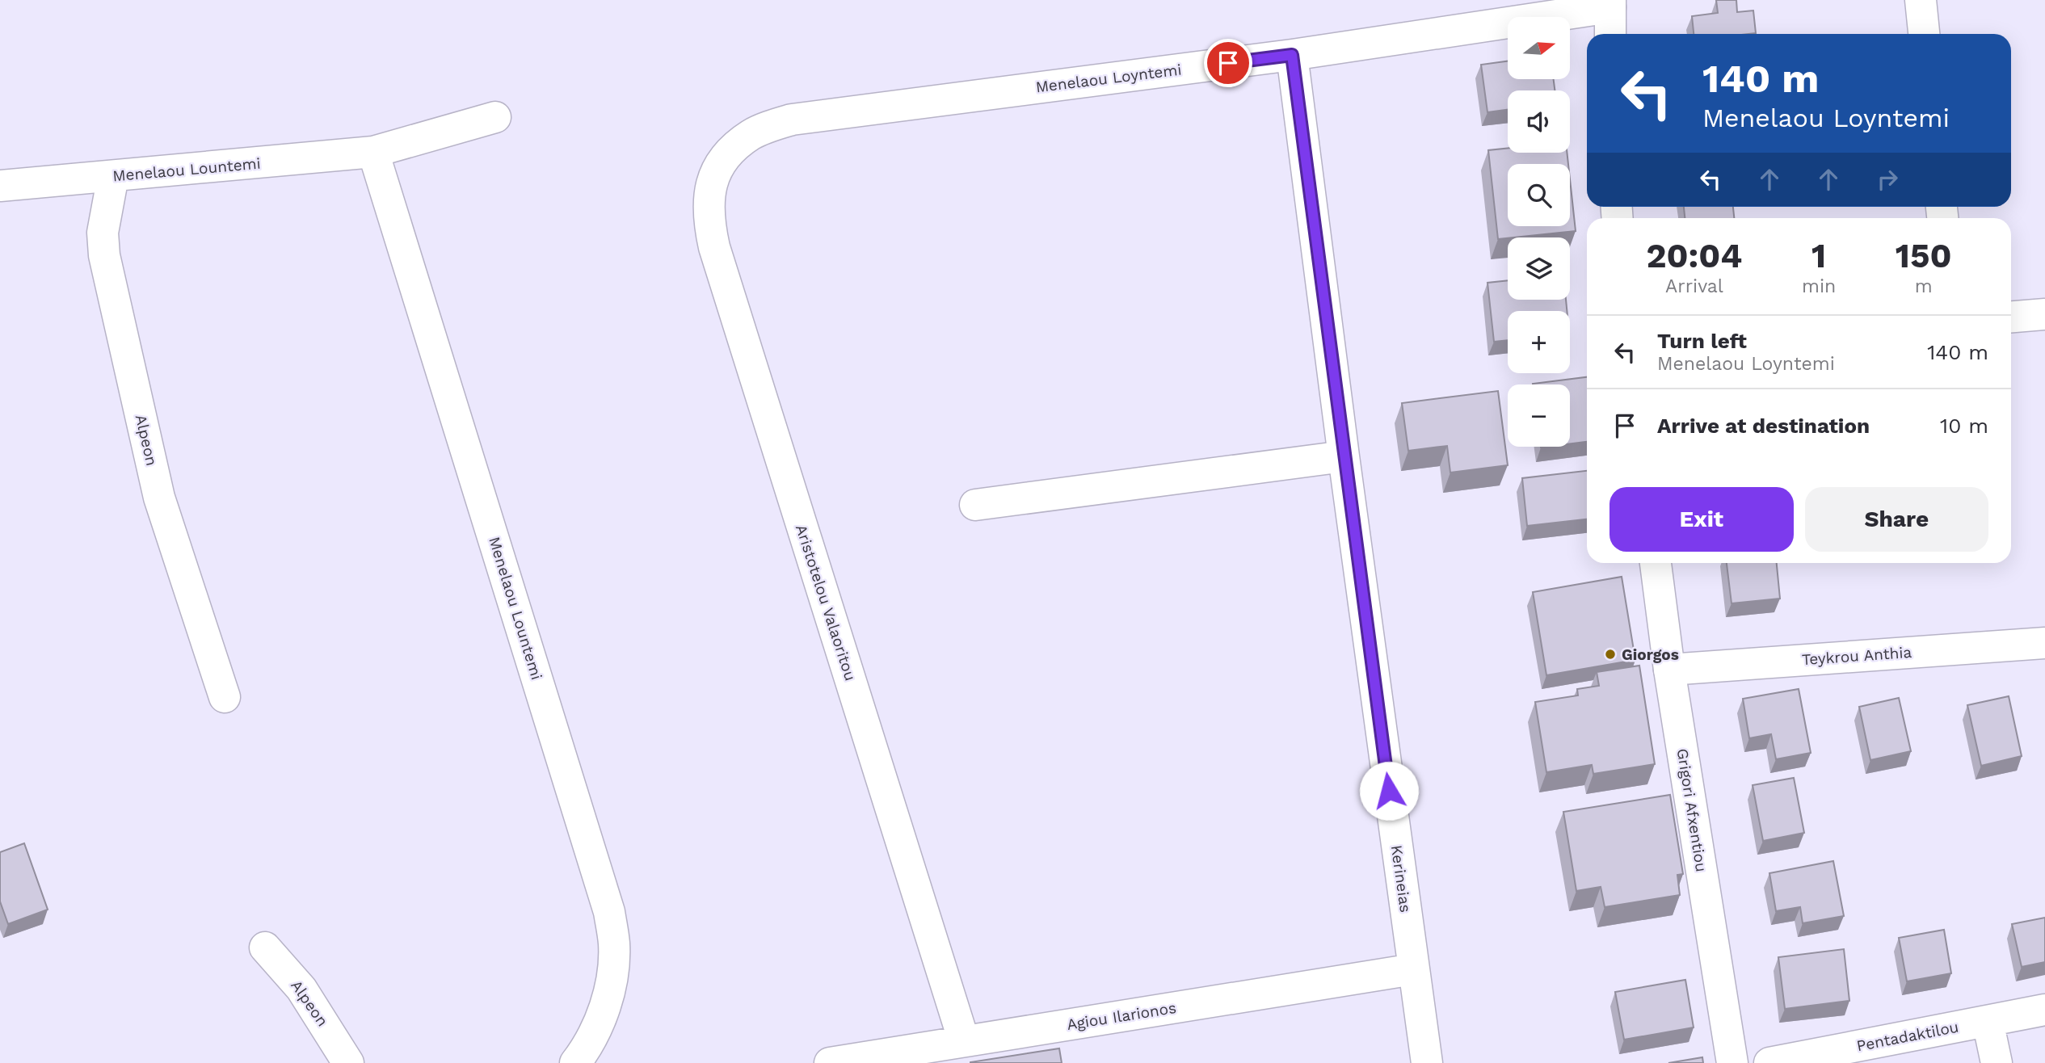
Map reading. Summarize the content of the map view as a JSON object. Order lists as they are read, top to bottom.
{
  "streets": {
    "street": [
      "Menelaou Loyntemi",
      "Menelaou Lountemi",
      "Alpeon",
      "Aristotelou Valaoritou",
      "Teykrou Anthia",
      "Grigori Afxentiou",
      "Kerineias",
      "Agiou Ilarionos",
      "Pentadaktilou"
    ]
  },
  "crossings": [
    ["Menelaou Loyntemi", "Aristotelou Valaoritou"],
    ["Menelaou Loyntemi", "Kerineias"],
    ["Menelaou Lountemi", "Alpeon"],
    ["Aristotelou Valaoritou", "Agiou Ilarionos"],
    ["Teykrou Anthia", "Grigori Afxentiou"],
    ["Kerineias", "Agiou Ilarionos"]
  ],
  "places": ["Giorgos"],
  "north": "right",
  "page": {
    "map_buttons": ["+", "−"],
    "turn": ["140 m", "Menelaou Loyntemi"],
    "eta": [
      "20:04",
      "Arrival",
      "1",
      "min",
      "150",
      "m"
    ],
    "list": [
      {
        "name": "Turn left",
        "note": "Menelaou Loyntemi",
        "value": "140 m"
      },
      {
        "name": "Arrive at destination",
        "value": "10 m"
      }
    ],
    "buttons": ["Exit", "Share"]
  }
}
